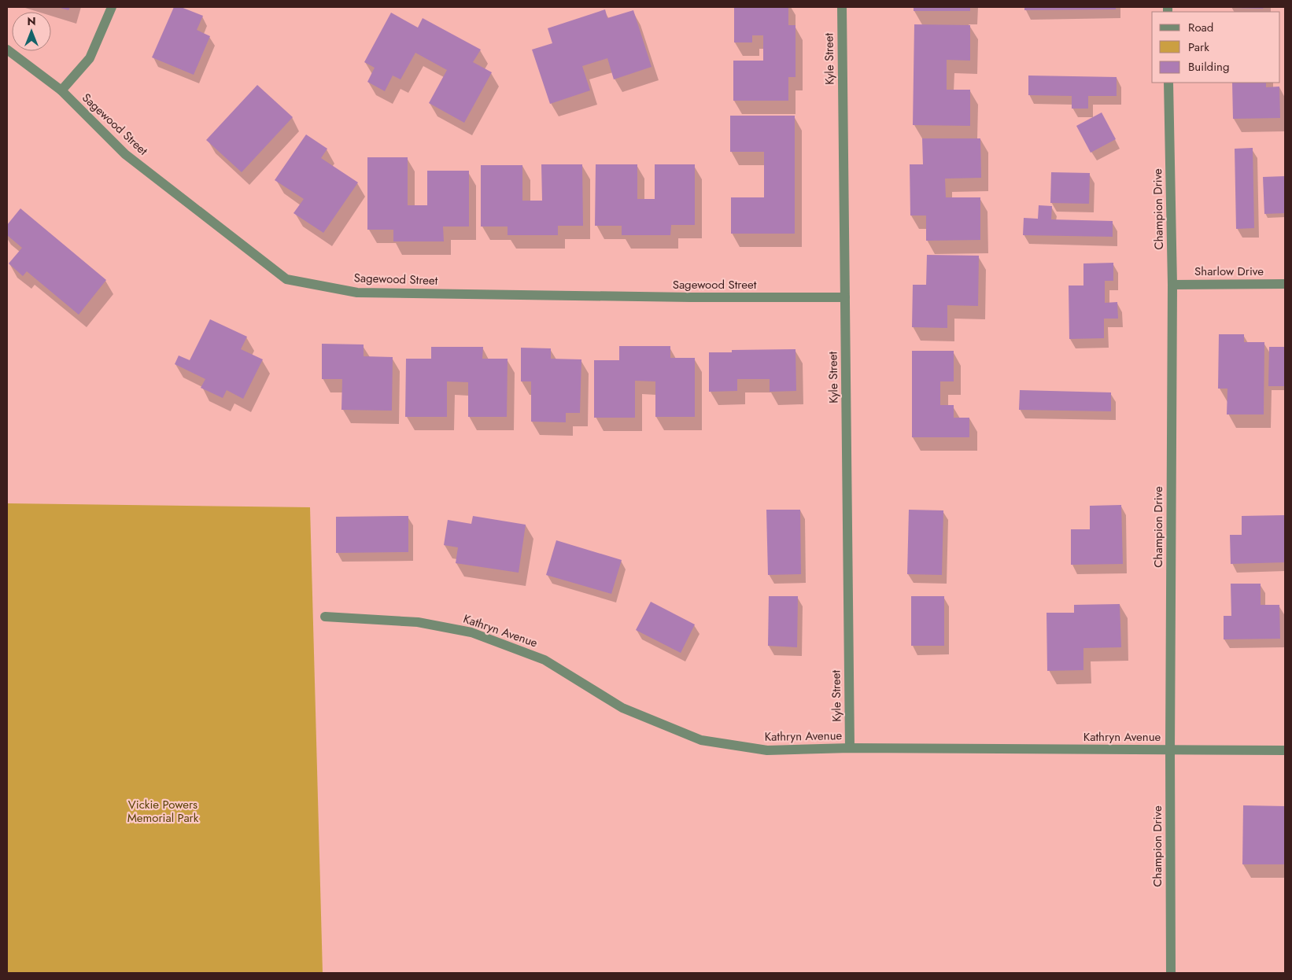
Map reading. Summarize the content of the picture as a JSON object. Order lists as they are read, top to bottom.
{
  "streets": {
    "street": [
      "Kyle Street",
      "Sagewood Street",
      "Champion Drive",
      "Sharlow Drive",
      "Kathryn Avenue"
    ]
  },
  "crossings": [
    ["Kyle Street", "Sagewood Street"],
    ["Kyle Street", "Kathryn Avenue"],
    ["Champion Drive", "Sharlow Drive"],
    ["Champion Drive", "Kathryn Avenue"]
  ],
  "parks": ["Vickie Powers Memorial Park"],
  "legend": ["Road", "Park", "Building"],
  "north": "top"
}
